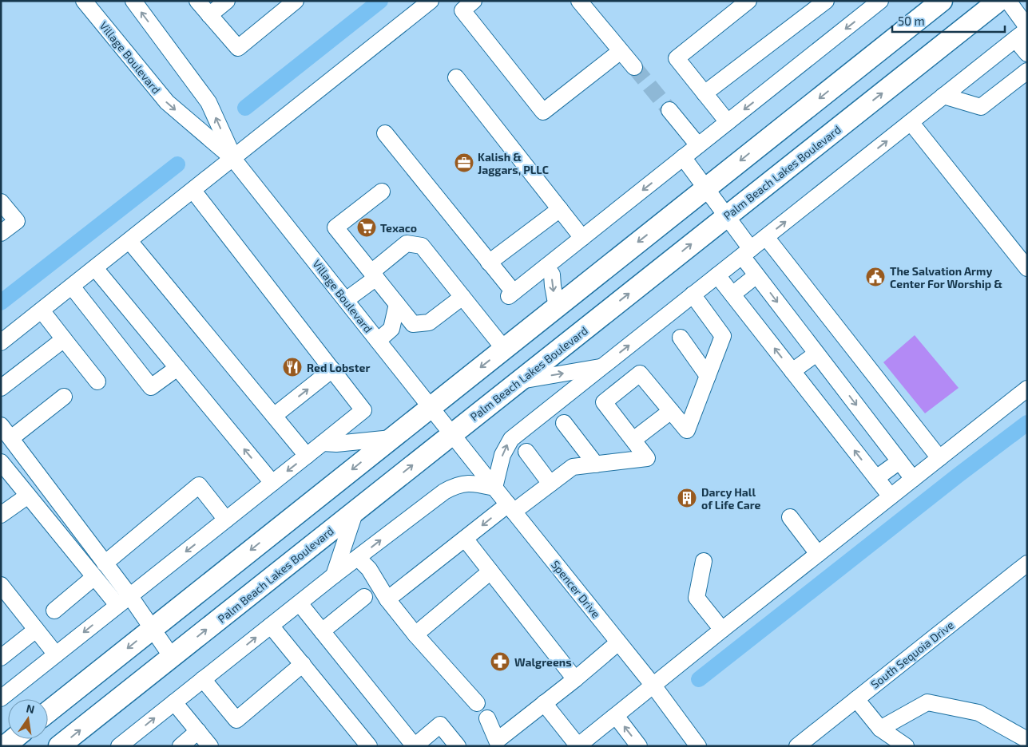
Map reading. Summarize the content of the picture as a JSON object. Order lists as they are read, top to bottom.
{
  "streets": {
    "main road": ["Palm Beach Lakes Boulevard"],
    "street": ["Village Boulevard", "Spencer Drive", "South Sequoia Drive"]
  },
  "crossings": [
    ["Village Boulevard", "Palm Beach Lakes Boulevard"],
    ["Village Boulevard", "Spencer Drive"],
    ["Palm Beach Lakes Boulevard", "Spencer Drive"]
  ],
  "places": {
    "office": ["Kalish & Jaggars, PLLC"],
    "supermarket": ["Texaco"],
    "public building": ["The Salvation Army Center For Worship &"],
    "restaurant": ["Red Lobster"],
    "building": ["Darcy Hall of Life Care"],
    "pharmacy": ["Walgreens"]
  },
  "scale_bar": "50 m",
  "north": "top"
}
